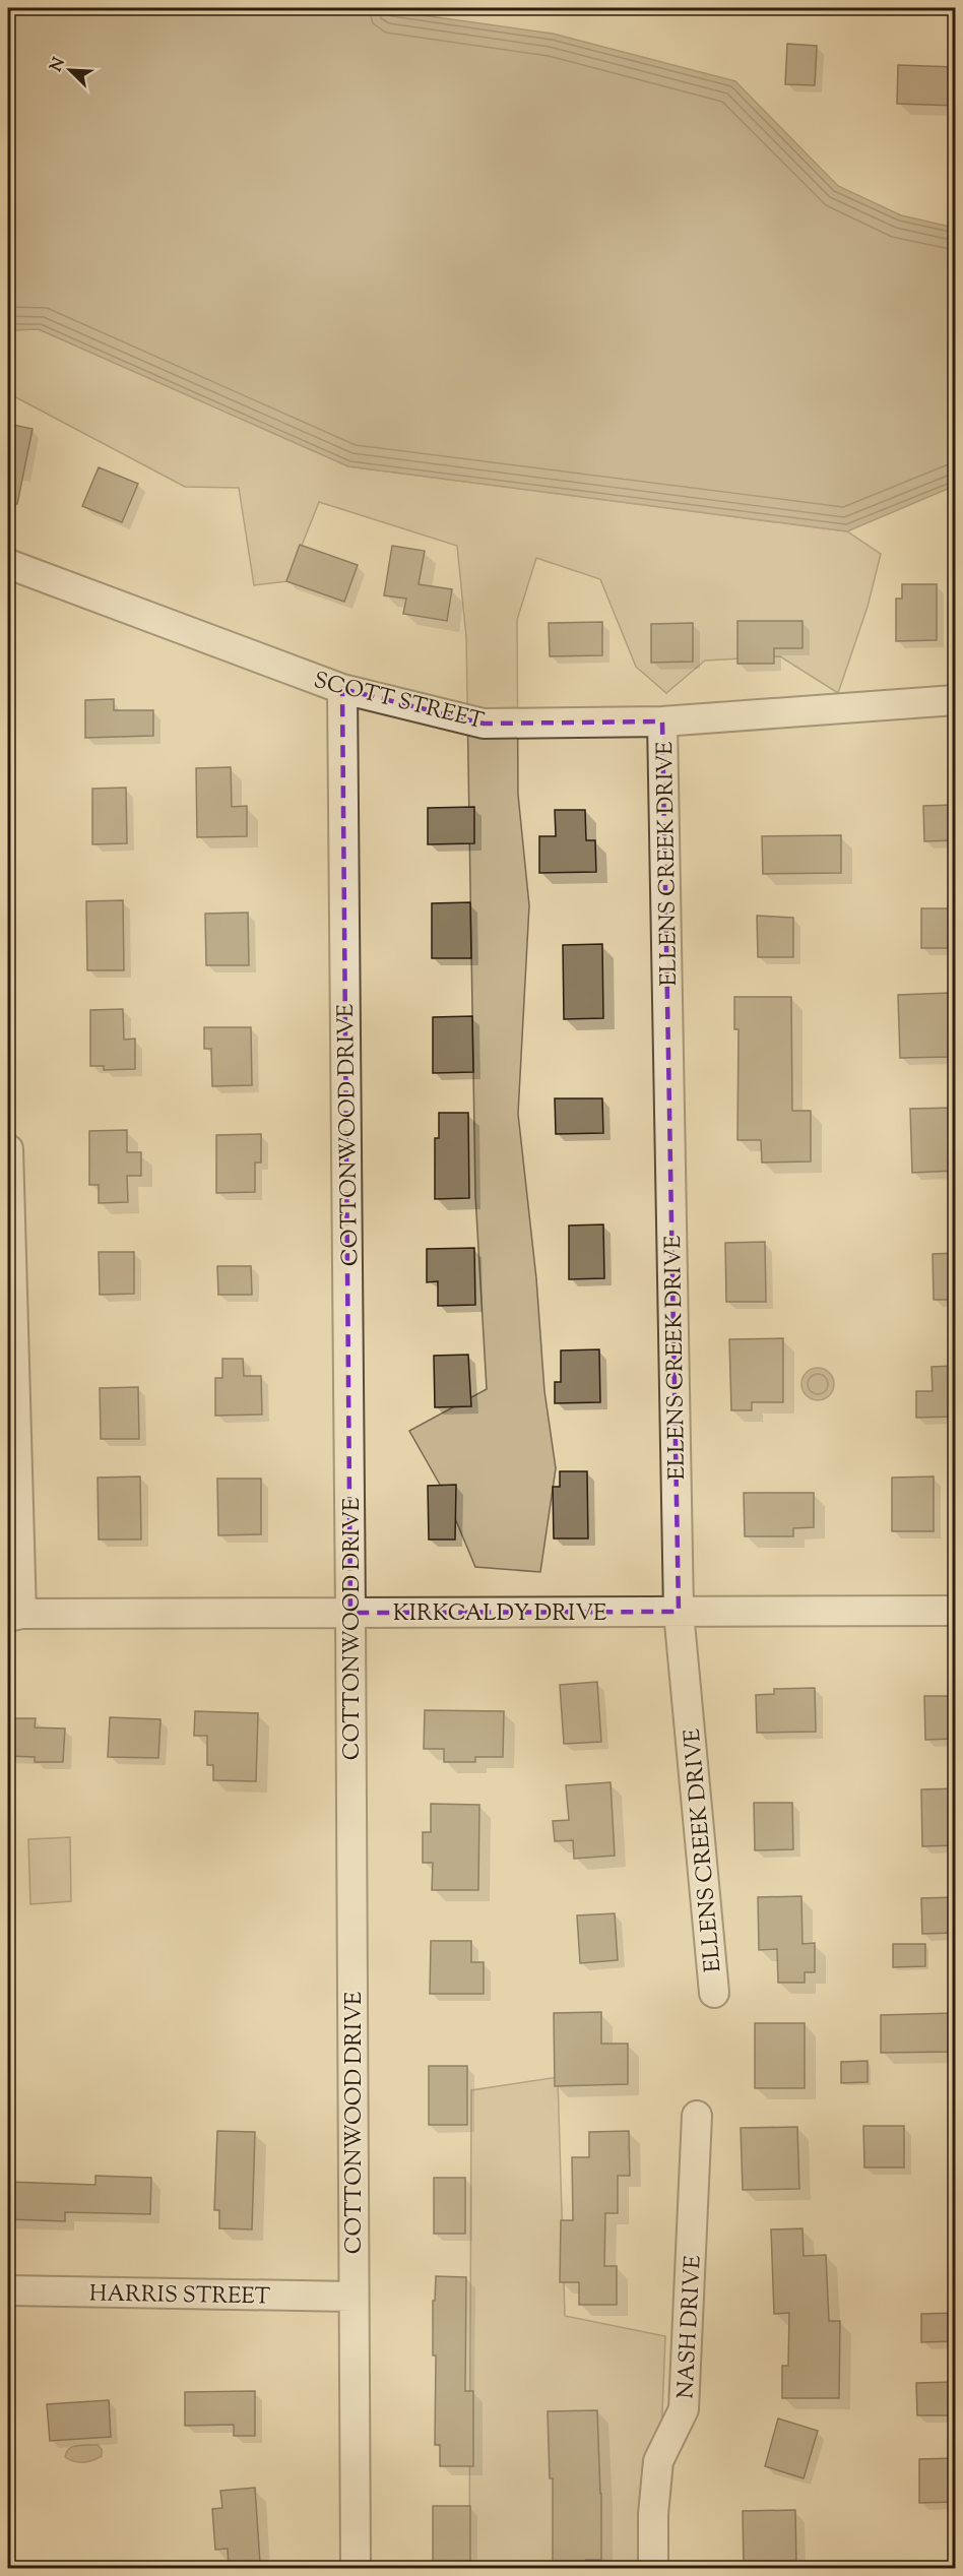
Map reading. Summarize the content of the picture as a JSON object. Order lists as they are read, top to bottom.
{
  "streets": {
    "street": [
      "SCOTT STREET",
      "ELLENS CREEK DRIVE",
      "COTTONWOOD DRIVE",
      "KIRKCALDY DRIVE",
      "HARRIS STREET",
      "NASH DRIVE"
    ]
  },
  "crossings": [
    ["SCOTT STREET", "ELLENS CREEK DRIVE"],
    ["SCOTT STREET", "COTTONWOOD DRIVE"],
    ["ELLENS CREEK DRIVE", "KIRKCALDY DRIVE"],
    ["COTTONWOOD DRIVE", "KIRKCALDY DRIVE"],
    ["COTTONWOOD DRIVE", "HARRIS STREET"]
  ],
  "north": "top left"
}
